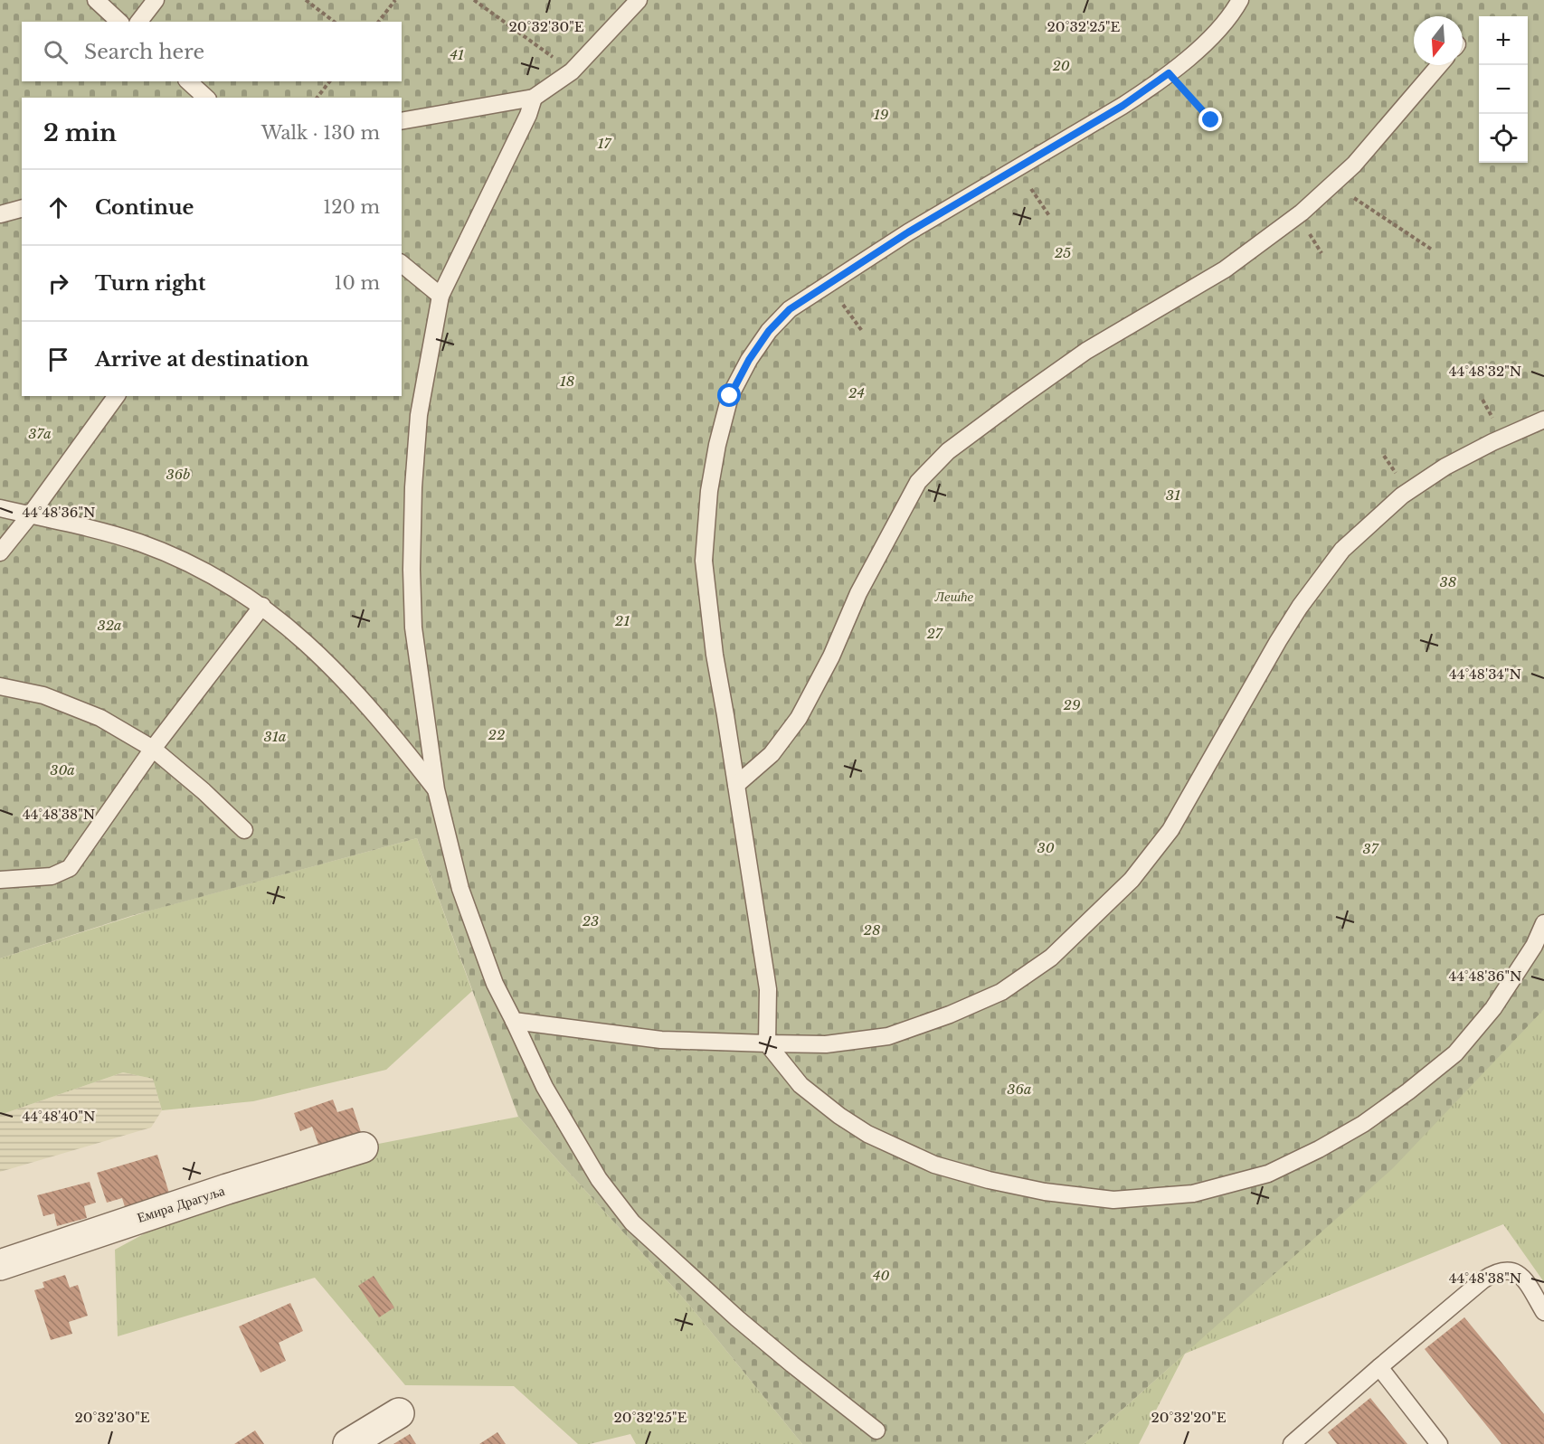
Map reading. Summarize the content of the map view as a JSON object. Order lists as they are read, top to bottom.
{
  "streets": {
    "street": ["Емира Драгуља"]
  },
  "parks": [
    "41",
    "20",
    "19",
    "17",
    "25",
    "18",
    "24",
    "37a",
    "36b",
    "31",
    "38",
    "Лешће",
    "21",
    "32a",
    "27",
    "29",
    "22",
    "31a",
    "30a",
    "30",
    "37",
    "23",
    "28",
    "36a",
    "40"
  ],
  "north": "bottom",
  "page": {
    "map_buttons": ["+", "−"],
    "search": "Search here",
    "heading": ["2 min", "Walk · 130 m"],
    "list": [
      ["Continue", "120 m"],
      ["Turn right", "10 m"],
      "Arrive at destination"
    ]
  },
  "coordinates": [
    "20°32'30\"E",
    "20°32'25\"E",
    "44°48'32\"N",
    "44°48'36\"N",
    "44°48'34\"N",
    "44°48'38\"N",
    "44°48'40\"N",
    "20°32'20\"E"
  ]
}
